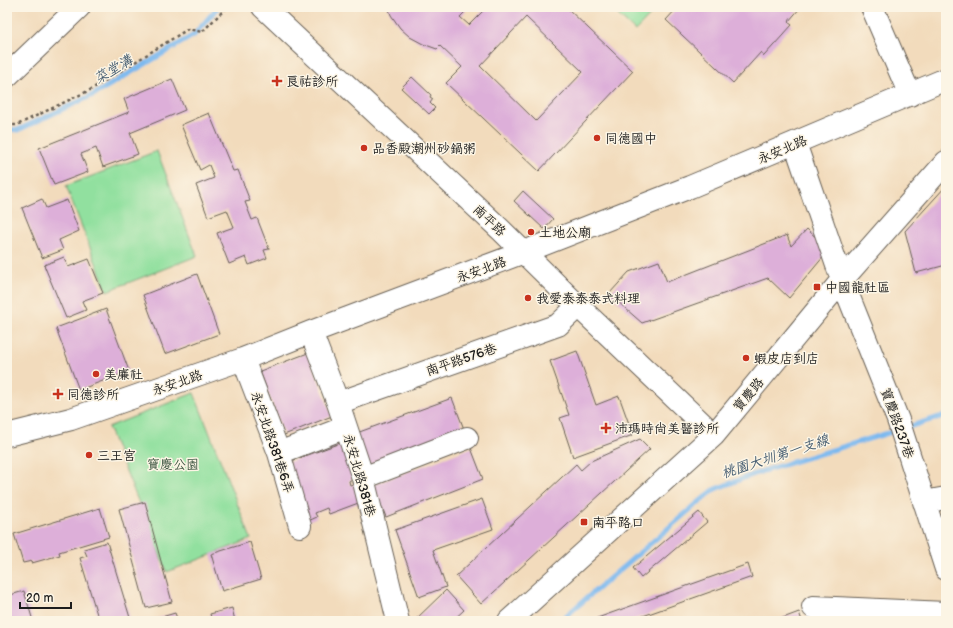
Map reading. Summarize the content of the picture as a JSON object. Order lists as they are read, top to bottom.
{
  "streets": {
    "street": [
      "永安北路",
      "南平路",
      "南平路576巷",
      "寶慶路",
      "寶慶路237巷",
      "永安北路381巷6弄",
      "永安北路381巷"
    ]
  },
  "crossings": [
    ["永安北路", "南平路"],
    ["永安北路", "寶慶路237巷"],
    ["永安北路", "永安北路381巷6弄"],
    ["永安北路", "永安北路381巷"],
    ["南平路", "南平路576巷"],
    ["南平路", "寶慶路"],
    ["南平路576巷", "永安北路381巷"],
    ["寶慶路", "寶慶路237巷"]
  ],
  "water": ["菜堂溝", "桃園大圳第一支線"],
  "parks": ["寶慶公園"],
  "places": {
    "health": ["良祐診所", "同德診所", "沛瑪時尚美醫診所"],
    "other": [
      "同德國中",
      "品香殿潮州砂鍋粥",
      "土地公廟",
      "我愛泰泰泰式料理",
      "蝦皮店到店",
      "美廉社",
      "三王宮"
    ],
    "transit": ["中國龍社區", "南平路口"]
  },
  "scale_bar": "20 m"
}
